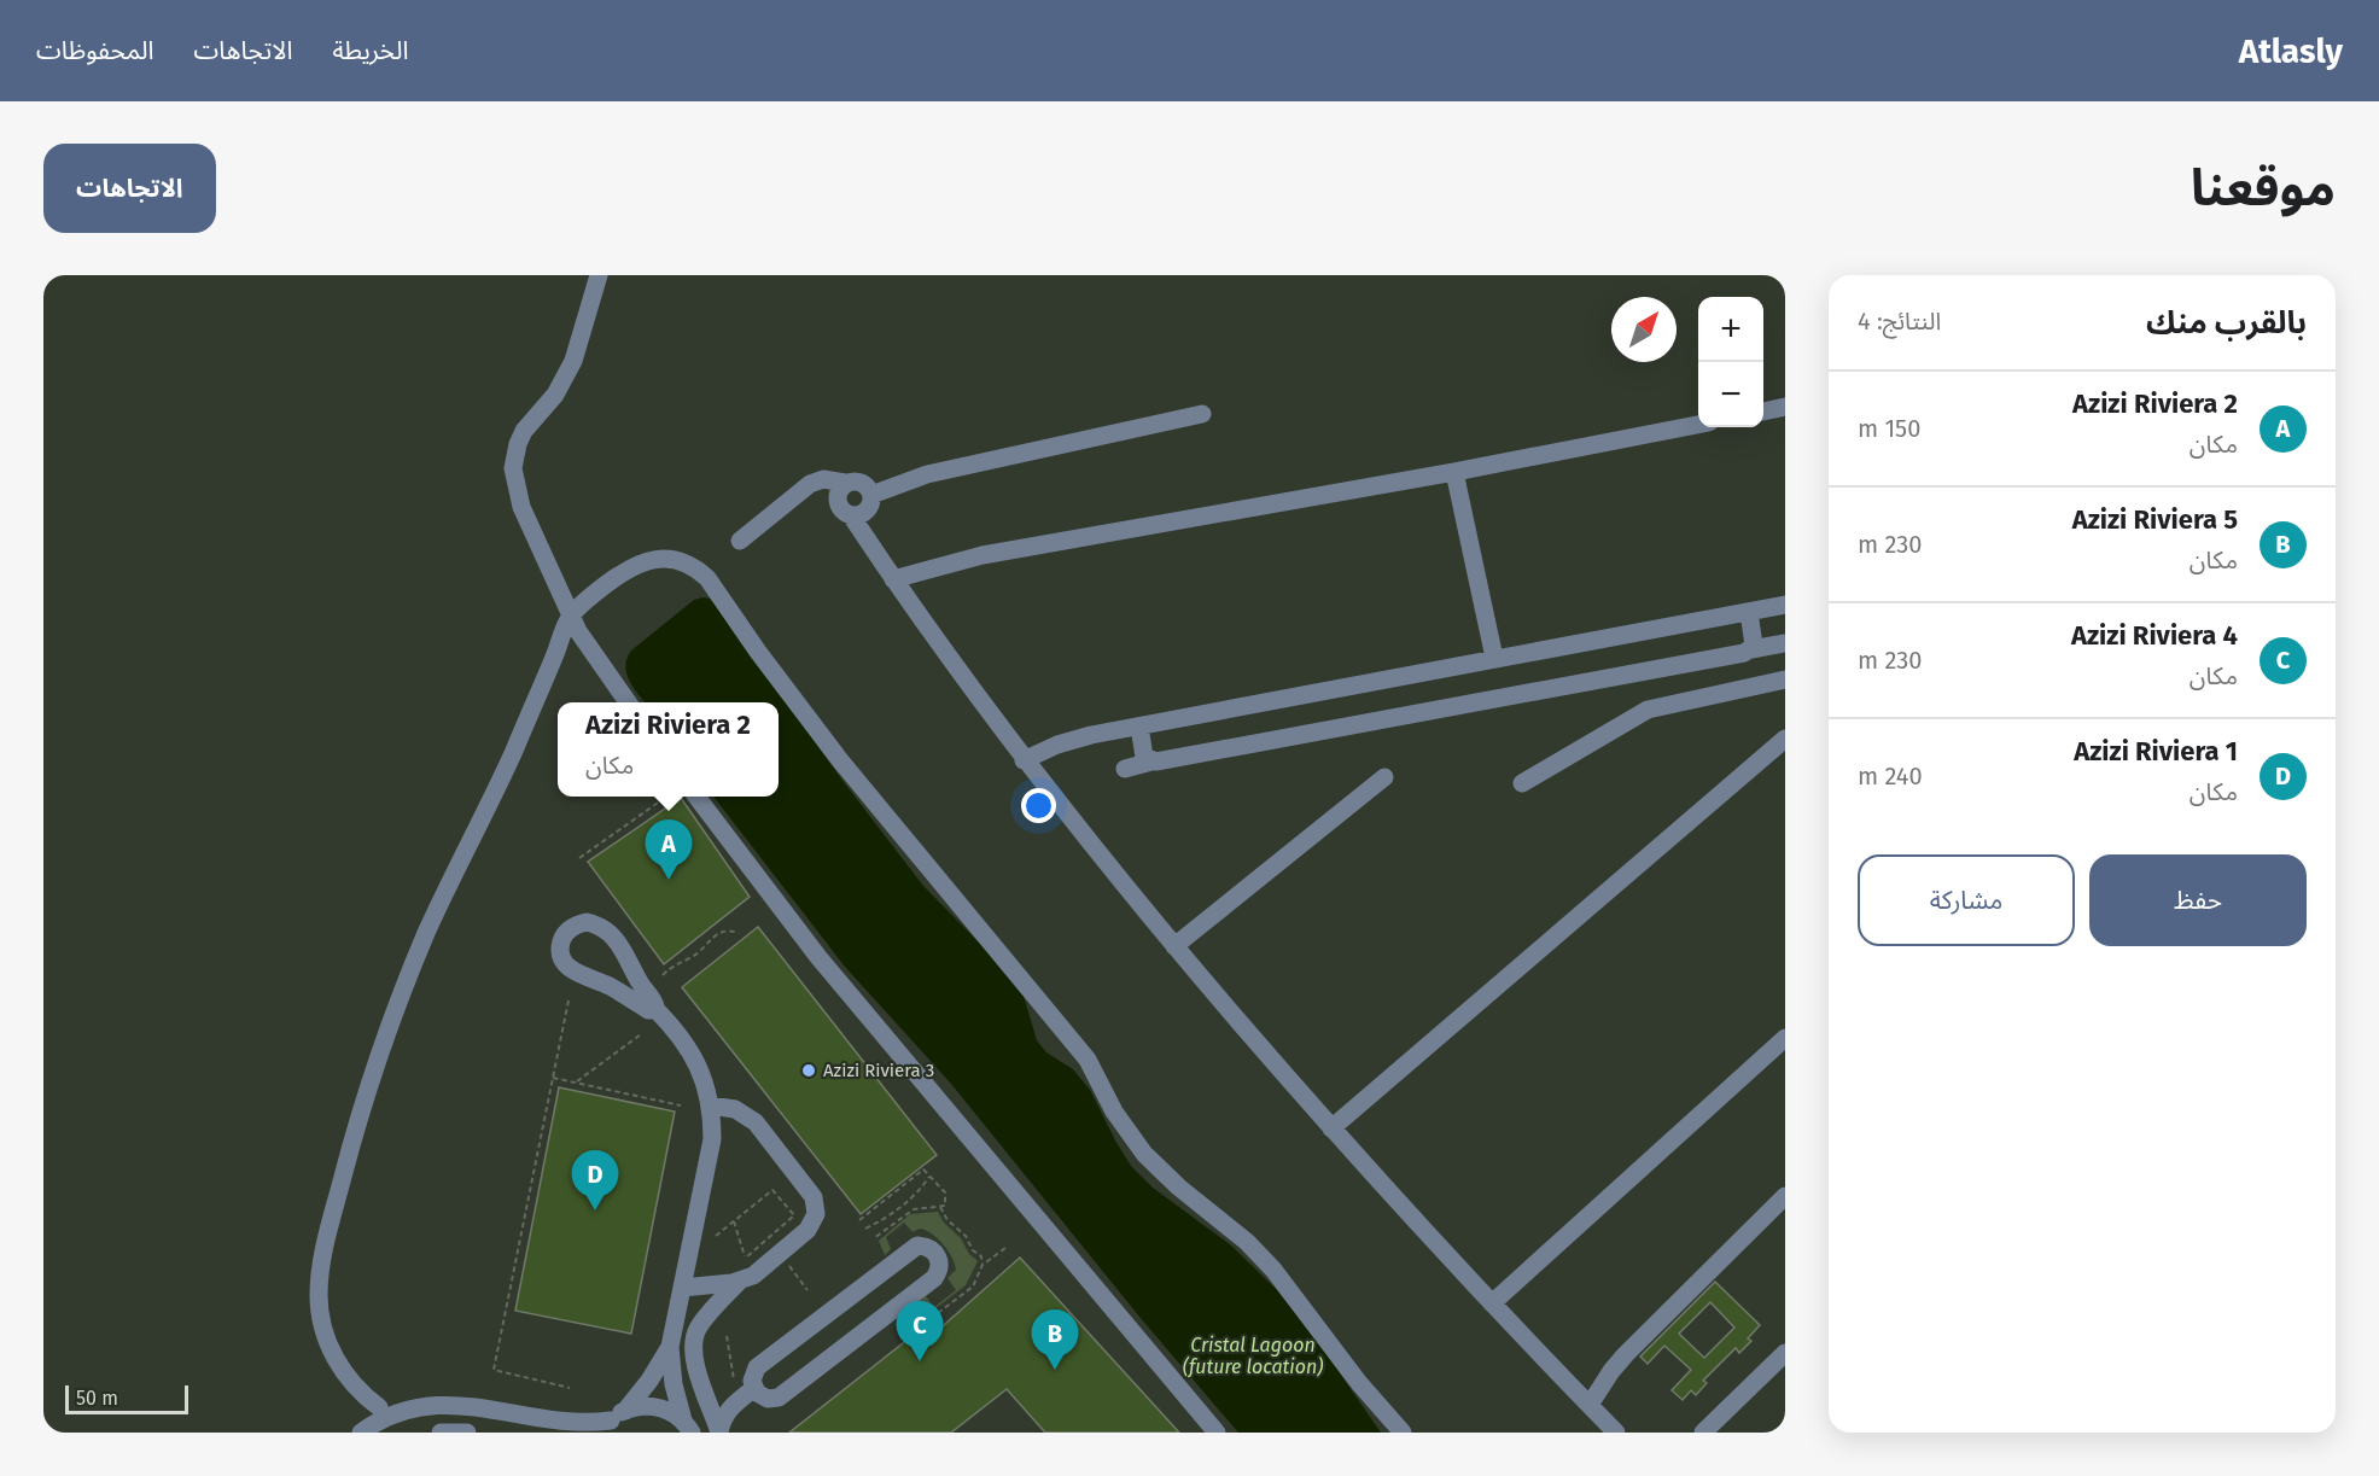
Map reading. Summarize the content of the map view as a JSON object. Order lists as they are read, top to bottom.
{
  "water": ["Cristal Lagoon (future location)"],
  "places": ["Azizi Riviera 3"],
  "scale_bar": "50 m",
  "north": "top right",
  "page": {
    "header": "Atlasly",
    "nav": ["الخريطة", "الاتجاهات", "المحفوظات"],
    "title": "موقعنا",
    "buttons": [
      "الاتجاهات",
      ["حفظ", "مشاركة"]
    ],
    "heading": ["بالقرب منك", "النتائج: 4"],
    "map_buttons": ["+", "−"],
    "list": [
      {
        "mark": "A",
        "name": "Azizi Riviera 2",
        "note": "مكان",
        "value": "150 m"
      },
      {
        "mark": "B",
        "name": "Azizi Riviera 5",
        "note": "مكان",
        "value": "230 m"
      },
      {
        "mark": "C",
        "name": "Azizi Riviera 4",
        "note": "مكان",
        "value": "230 m"
      },
      {
        "mark": "D",
        "name": "Azizi Riviera 1",
        "note": "مكان",
        "value": "240 m"
      }
    ],
    "popup": ["Azizi Riviera 2", "مكان"],
    "pins": [
      "A",
      "D",
      "C",
      "B"
    ],
    "scale": "50 m"
  }
}
